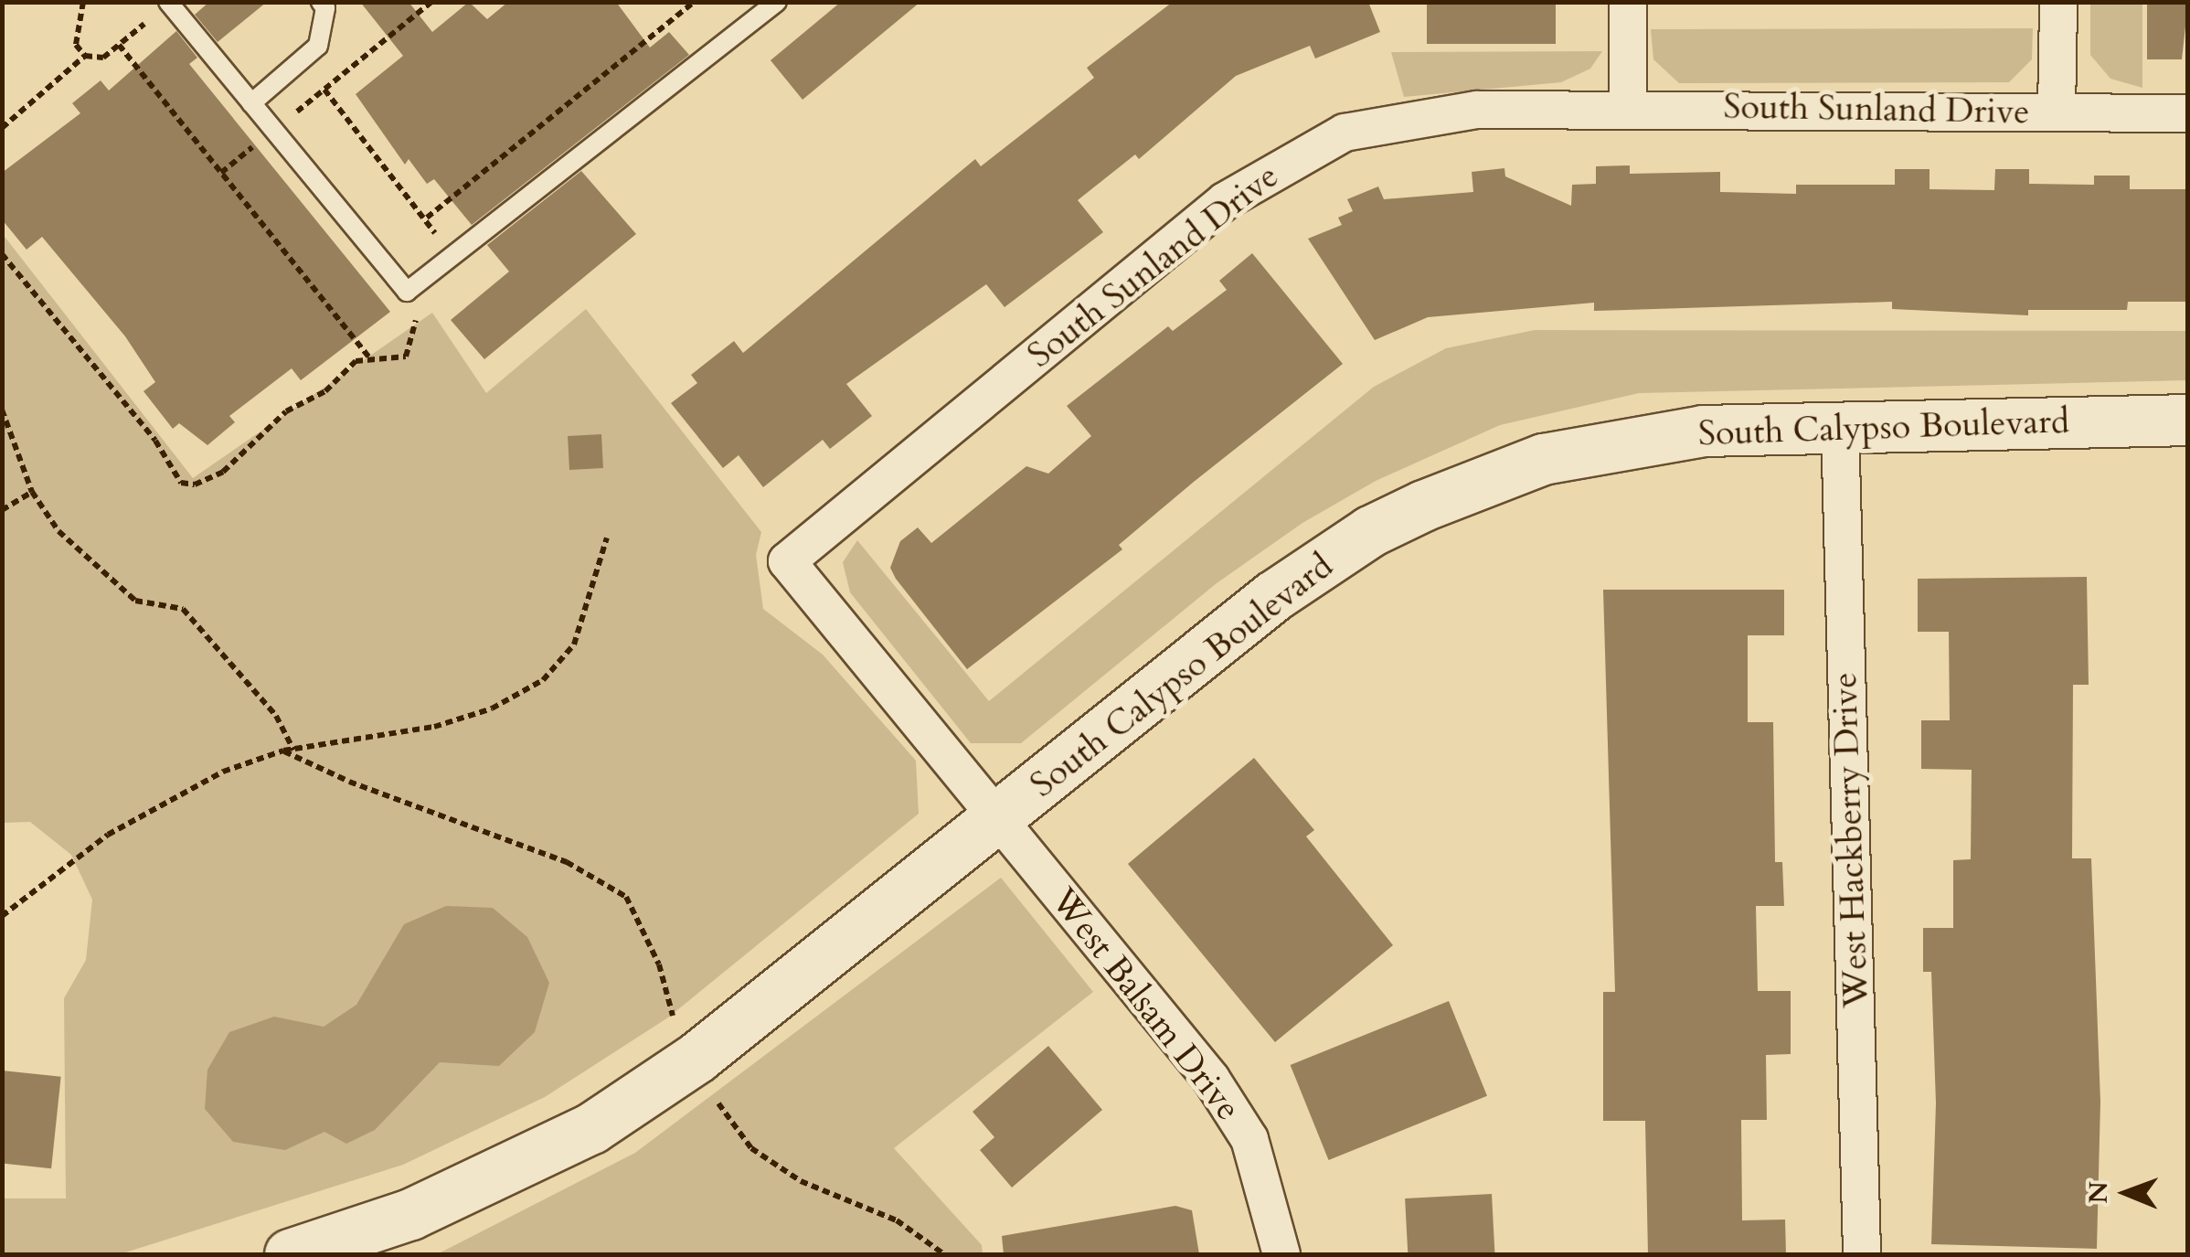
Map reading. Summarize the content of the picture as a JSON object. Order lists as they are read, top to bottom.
{
  "streets": {
    "street": [
      "South Sunland Drive",
      "South Calypso Boulevard",
      "West Hackberry Drive",
      "West Balsam Drive"
    ]
  },
  "crossings": [
    ["South Sunland Drive", "South Calypso Boulevard"],
    ["South Sunland Drive", "West Balsam Drive"],
    ["South Calypso Boulevard", "West Hackberry Drive"],
    ["South Calypso Boulevard", "West Balsam Drive"]
  ],
  "north": "left"
}
